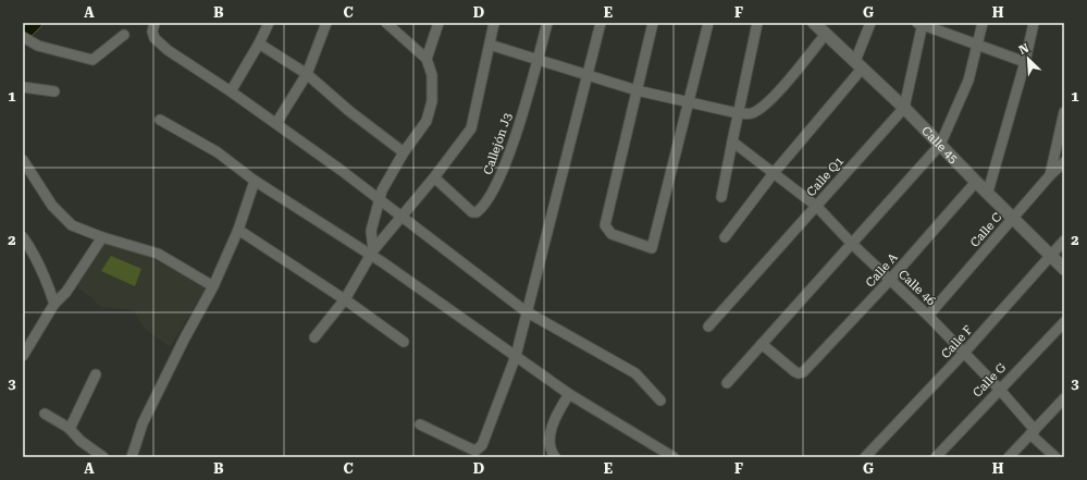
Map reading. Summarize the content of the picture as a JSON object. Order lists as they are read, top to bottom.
{
  "streets": {
    "street": [
      "Callejón J3",
      "Calle 45",
      "Calle Q1",
      "Calle C",
      "Calle A",
      "Calle 46",
      "Calle F",
      "Calle G"
    ]
  },
  "crossings": [
    ["Calle 45", "Calle Q1"],
    ["Calle 45", "Calle C"],
    ["Calle 45", "Calle A"],
    ["Calle 45", "Calle F"],
    ["Calle Q1", "Calle 46"],
    ["Calle C", "Calle 46"],
    ["Calle A", "Calle 46"],
    ["Calle 46", "Calle F"],
    ["Calle 46", "Calle G"]
  ],
  "north": "top left",
  "grid": {
    "columns": [
      "A",
      "B",
      "C",
      "D",
      "E",
      "F",
      "G",
      "H"
    ],
    "rows": ["1", "2", "3"]
  }
}
